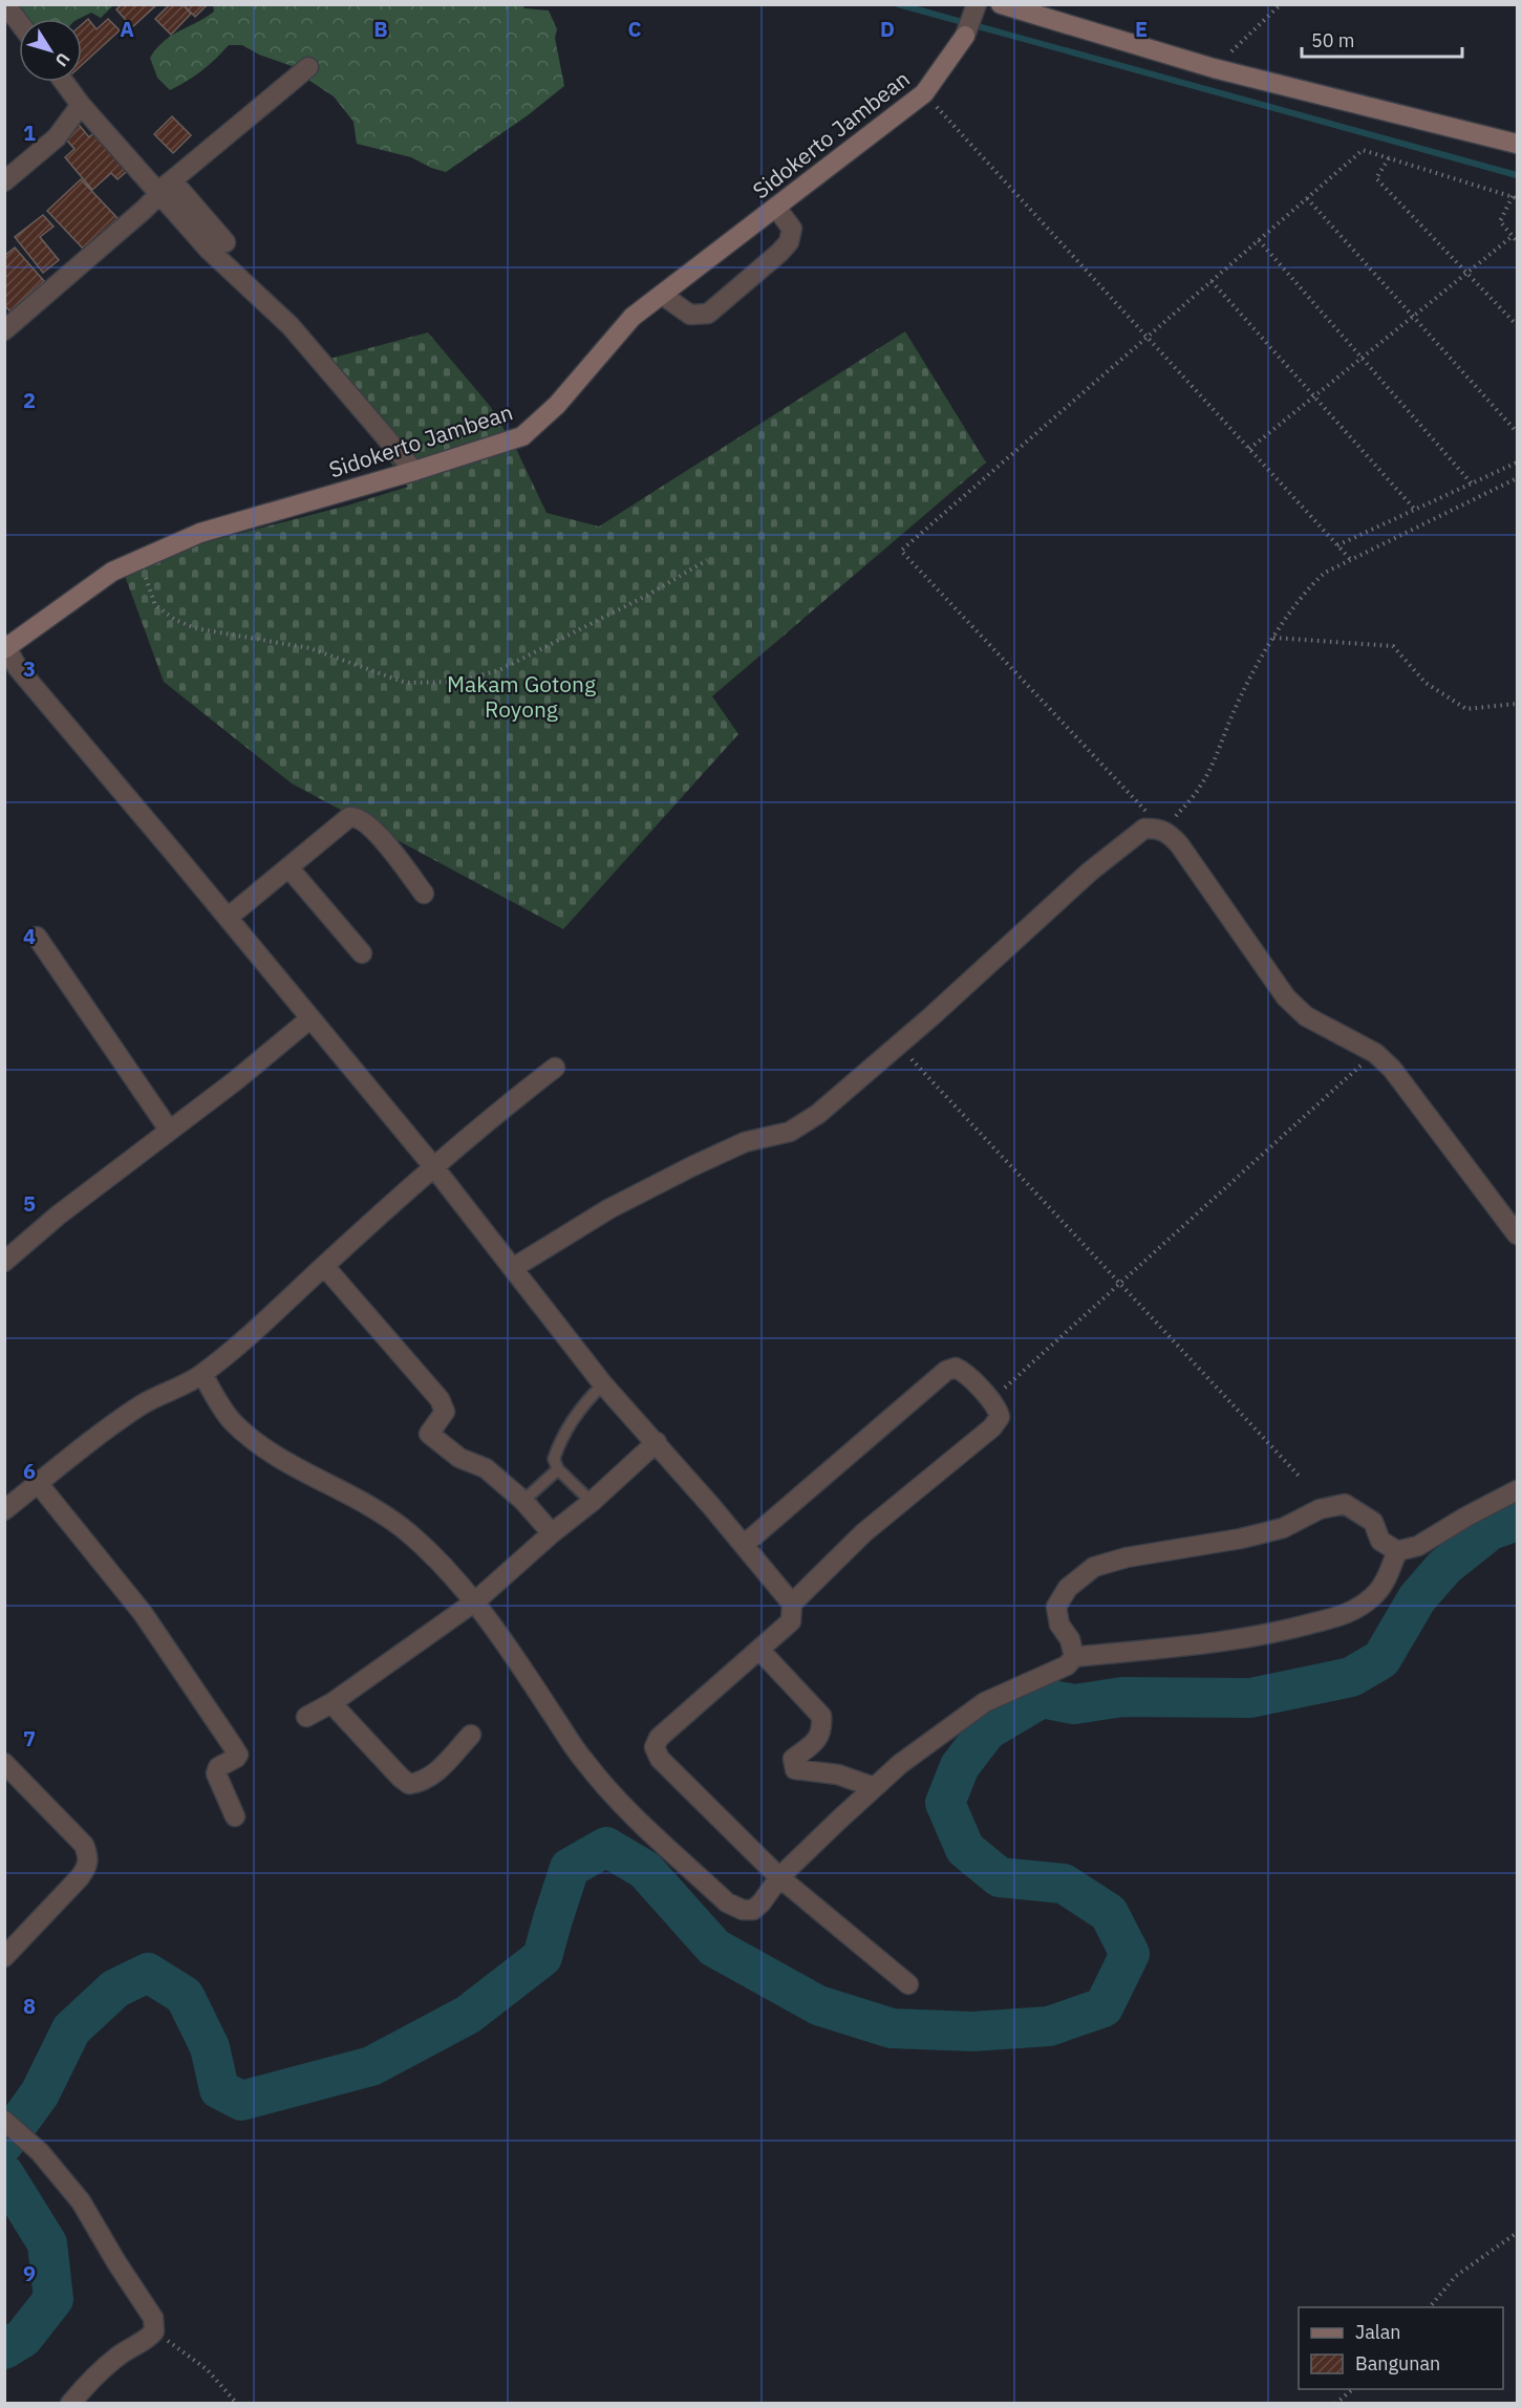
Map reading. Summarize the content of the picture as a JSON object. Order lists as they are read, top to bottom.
{
  "streets": {
    "street": ["Sidokerto Jambean"]
  },
  "parks": ["Makam Gotong Royong"],
  "legend": ["Jalan", "Bangunan"],
  "scale_bar": "50 m",
  "north": "bottom right",
  "grid": {
    "columns": [
      "A",
      "B",
      "C",
      "D",
      "E"
    ],
    "rows": [
      "1",
      "2",
      "3",
      "4",
      "5",
      "6",
      "7",
      "8",
      "9"
    ]
  }
}
